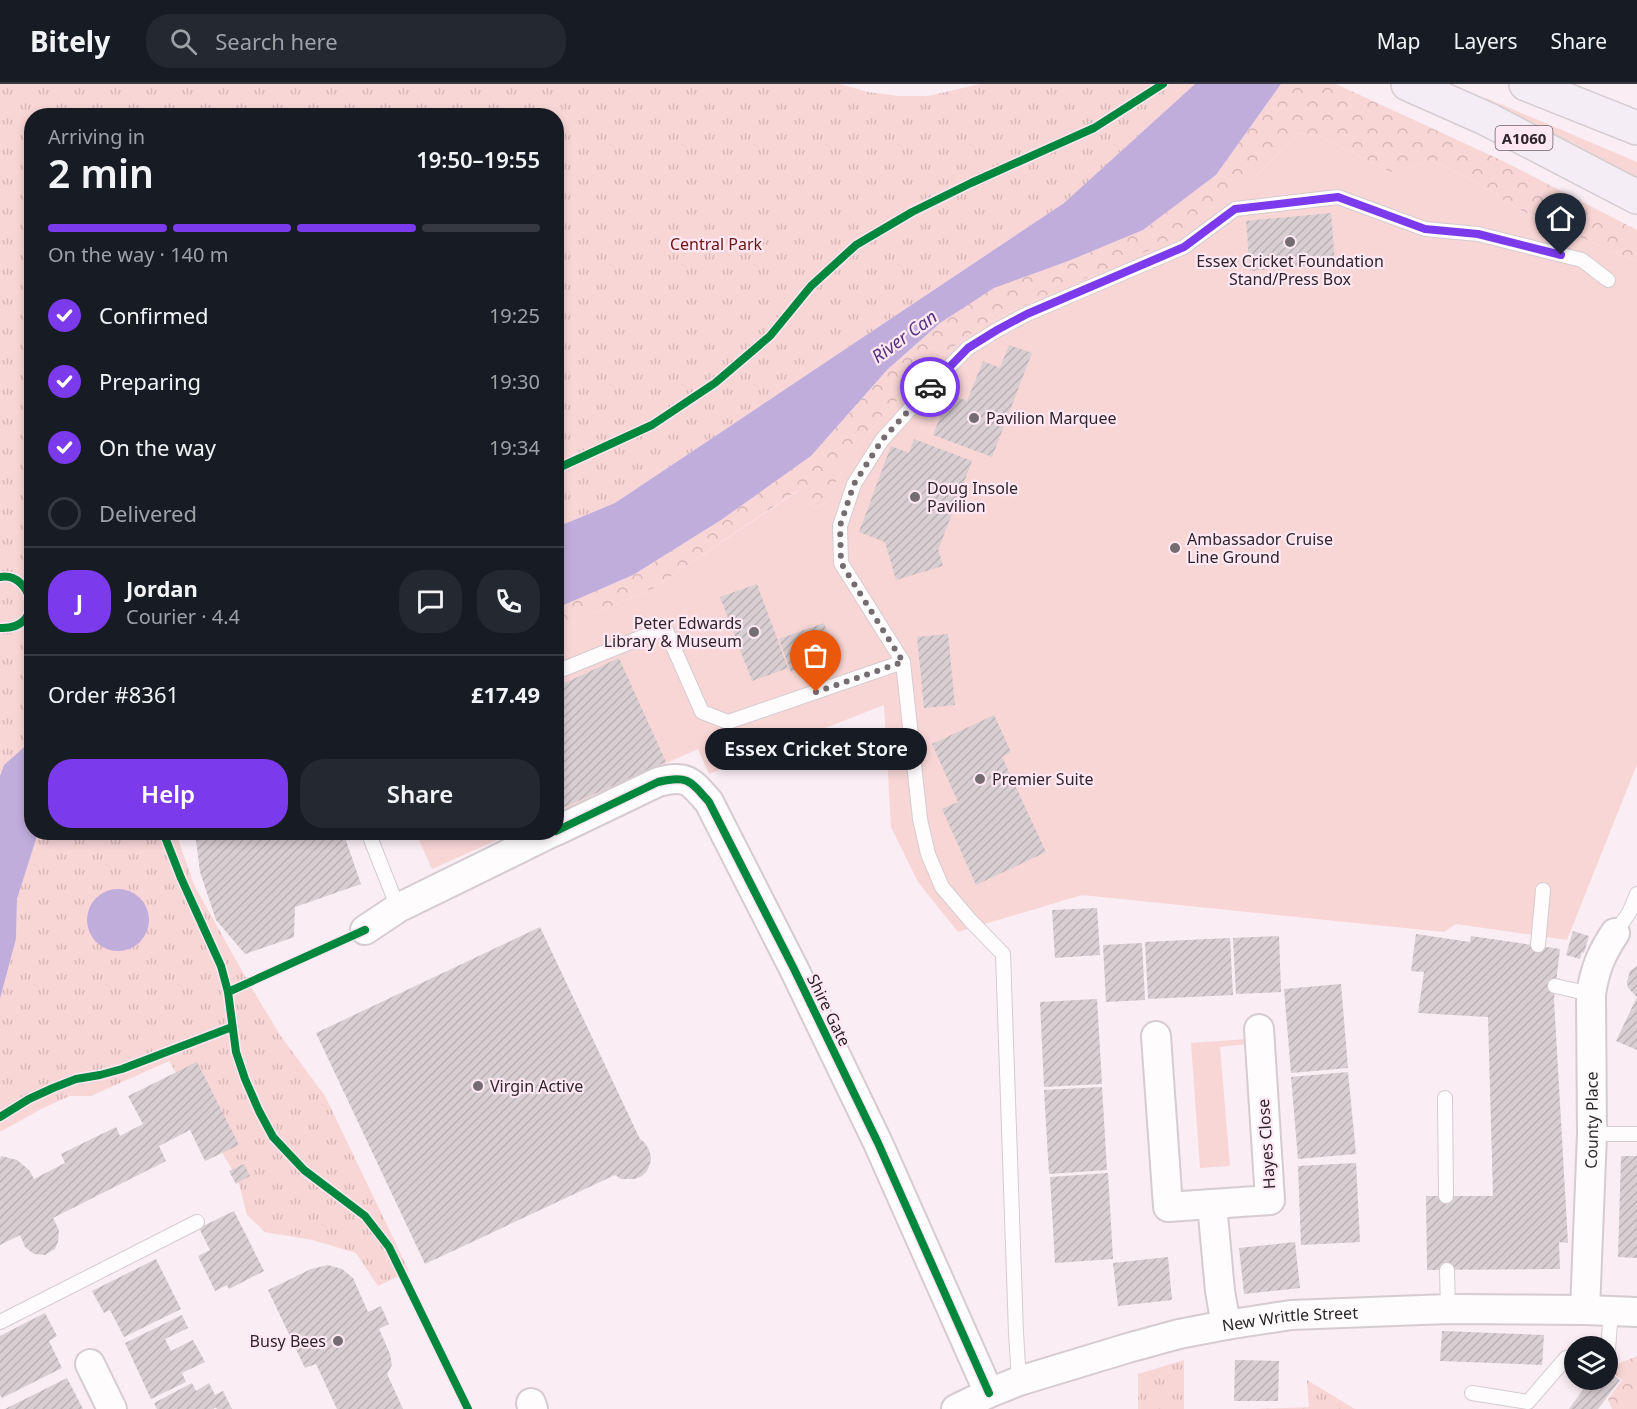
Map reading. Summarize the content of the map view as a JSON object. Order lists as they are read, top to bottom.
{
  "streets": {
    "main road": ["A1060"],
    "street": [
      "Shire Gate",
      "County Place",
      "Hayes Close",
      "New Writtle Street"
    ]
  },
  "crossings": [
    ["Shire Gate", "New Writtle Street"],
    ["County Place", "New Writtle Street"]
  ],
  "water": ["River Can"],
  "parks": ["Central Park"],
  "places": [
    "Essex Cricket Foundation Stand/Press Box",
    "Pavilion Marquee",
    "Doug Insole Pavilion",
    "Ambassador Cruise Line Ground",
    "Peter Edwards Library & Museum",
    "Essex Cricket Store",
    "Premier Suite",
    "Virgin Active",
    "Busy Bees"
  ],
  "page": {
    "header": "Bitely",
    "search": "Search here",
    "nav": ["Map", "Layers", "Share"],
    "heading": ["2 min", "Arriving in", "19:50–19:55"],
    "panel": [
      "Jordan",
      "Courier · 4.4",
      "Order #8361",
      "£17.49"
    ],
    "bar": "On the way · 140 m",
    "list": [
      ["Confirmed", "19:25"],
      ["Preparing", "19:30"],
      ["On the way", "19:34"],
      "Delivered"
    ],
    "round": "J",
    "bubble": "Essex Cricket Store",
    "buttons": ["Help", "Share"]
  }
}
